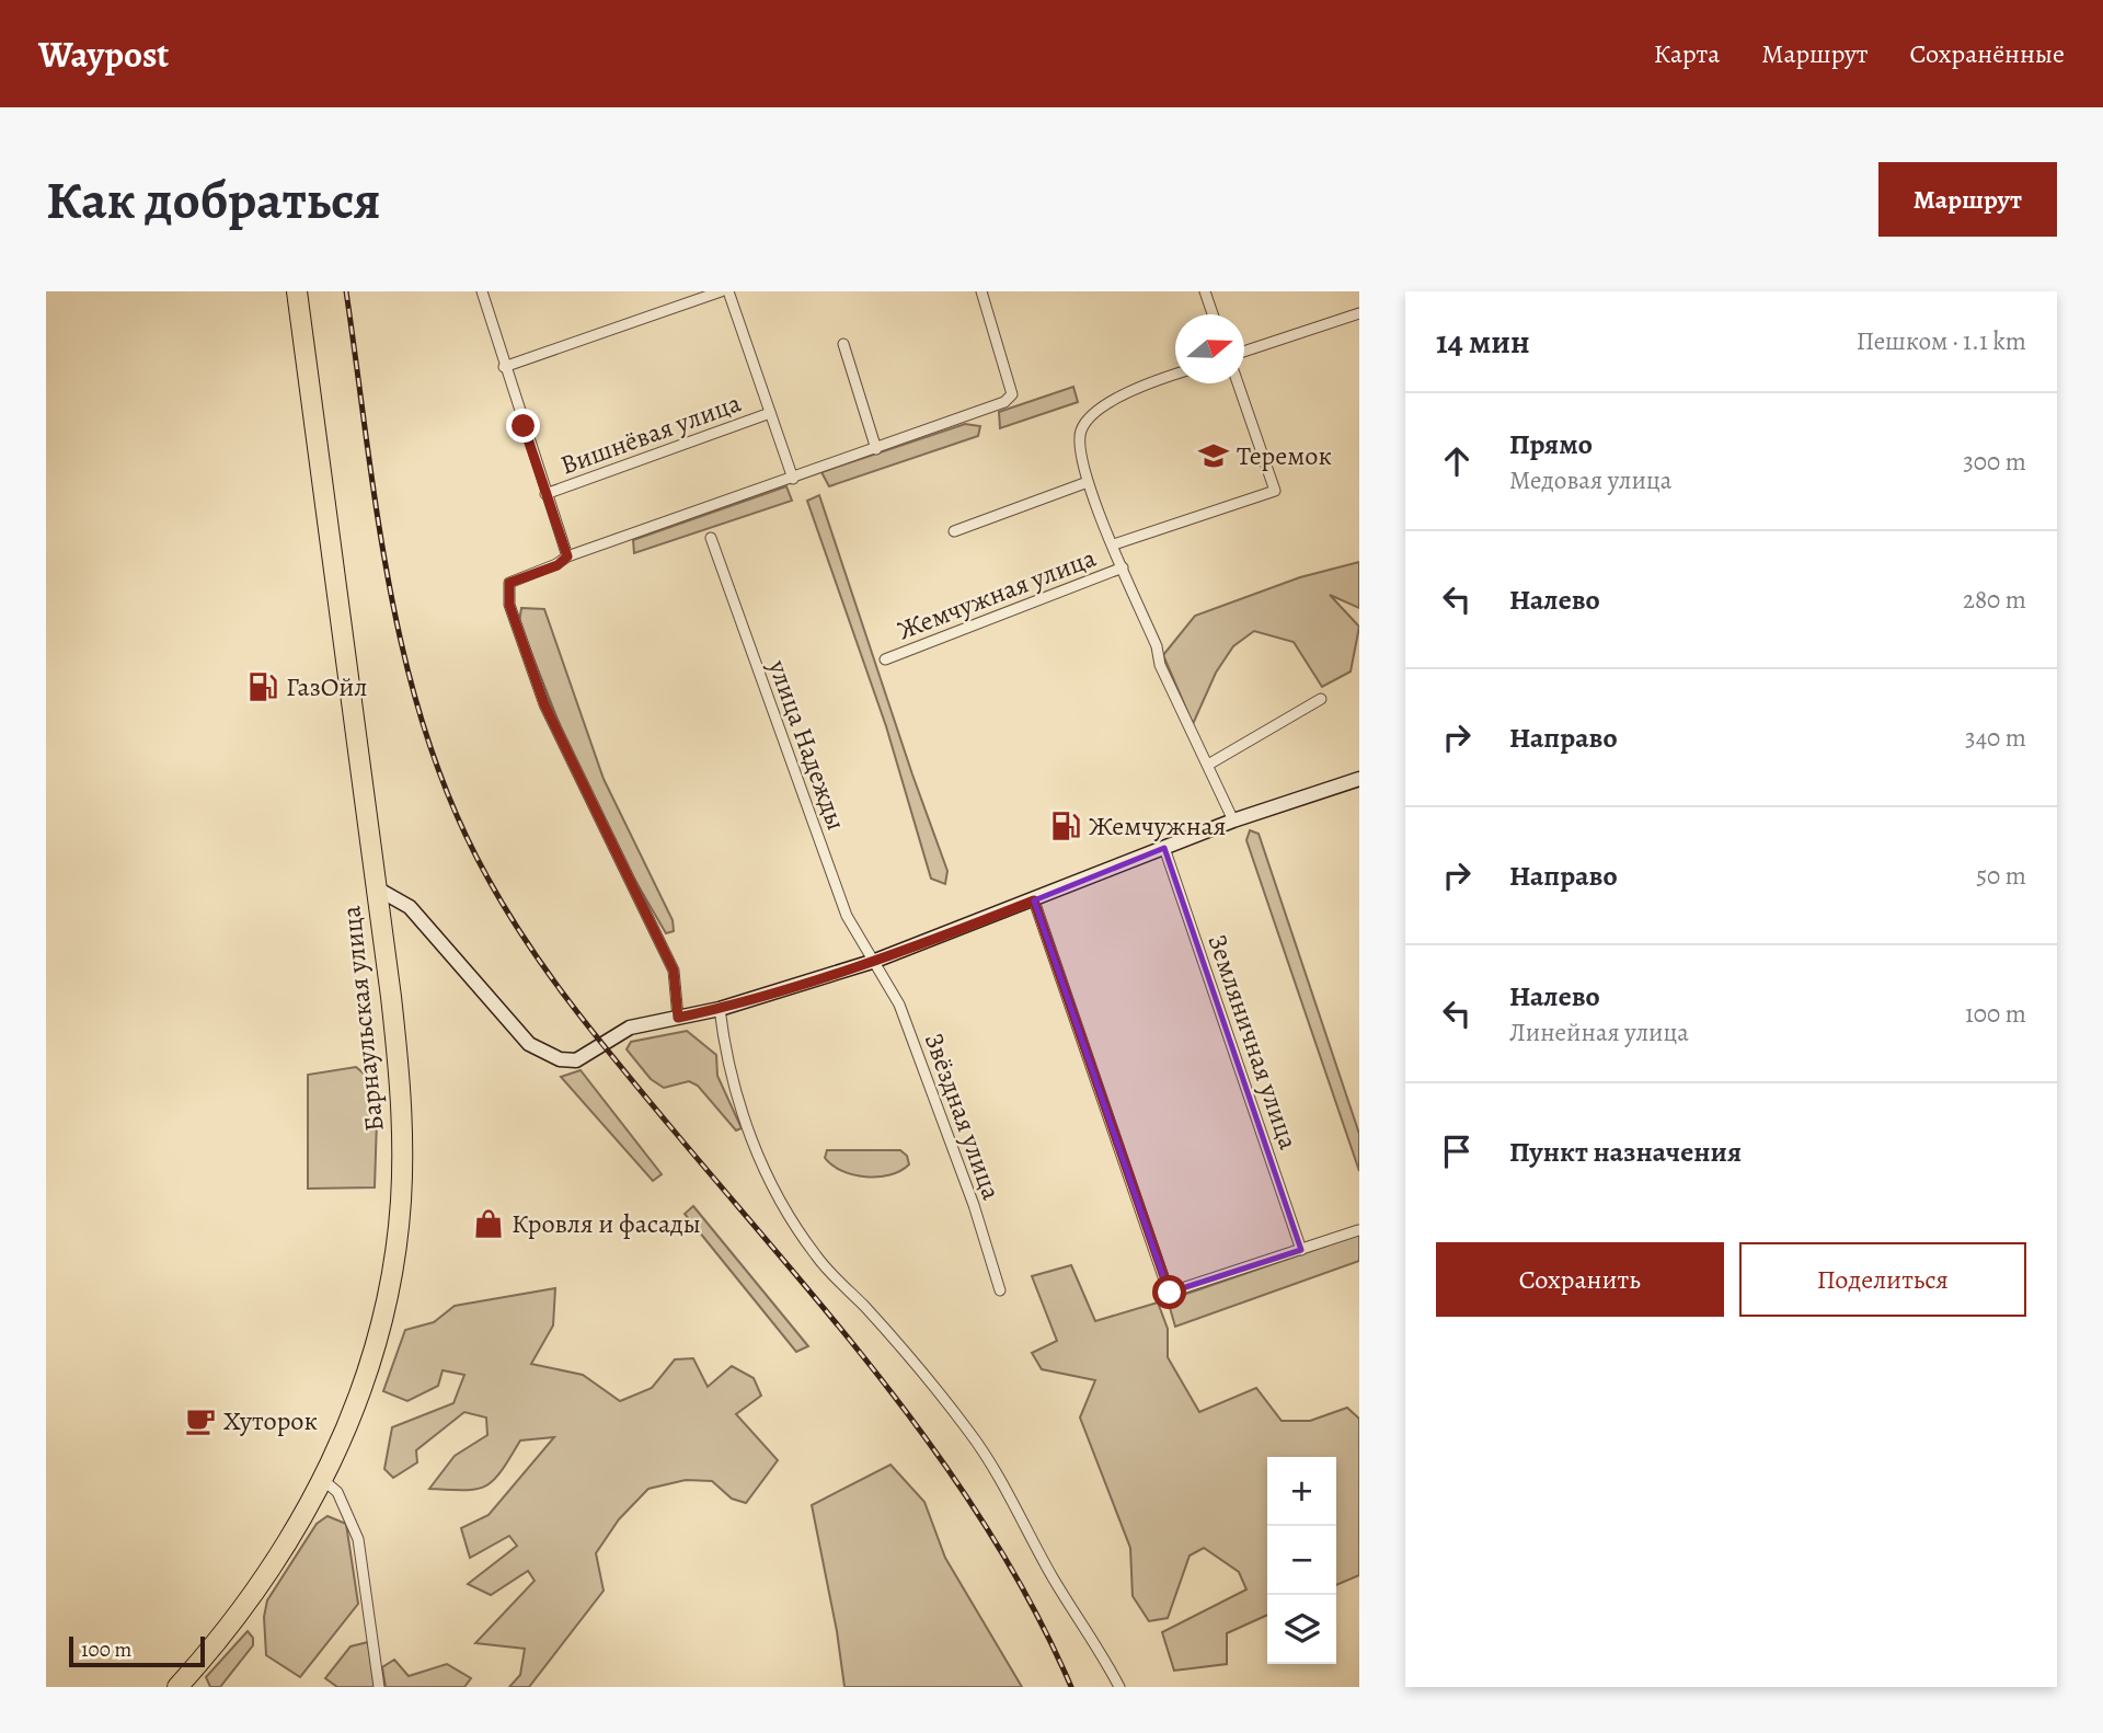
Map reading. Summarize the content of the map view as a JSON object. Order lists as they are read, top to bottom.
{
  "streets": {
    "highway": ["Барнаульская улица"],
    "street": [
      "Вишнёвая улица",
      "Жемчужная улица",
      "улица Надежды",
      "Земляничная улица",
      "Звёздная улица"
    ]
  },
  "crossings": [
    ["улица Надежды", "Звёздная улица"]
  ],
  "places": {
    "school or university": ["Теремок"],
    "fuel station": ["ГазОйл", "Жемчужная"],
    "shop": ["Кровля и фасады"],
    "cafe": ["Хуторок"]
  },
  "scale_bar": "100 m",
  "north": "right",
  "page": {
    "header": "Waypost",
    "nav": ["Карта", "Маршрут", "Сохранённые"],
    "buttons": [
      "Маршрут",
      ["Сохранить", "Поделиться"]
    ],
    "title": "Как добраться",
    "heading": ["14 мин", "Пешком · 1.1 km"],
    "list": [
      ["Прямо", "Медовая улица", "300 m"],
      ["Налево", "280 m"],
      ["Направо", "340 m"],
      ["Направо", "50 m"],
      ["Налево", "Линейная улица", "100 m"],
      "Пункт назначения"
    ],
    "map_buttons": ["+", "−"],
    "scale": "100 m"
  }
}
